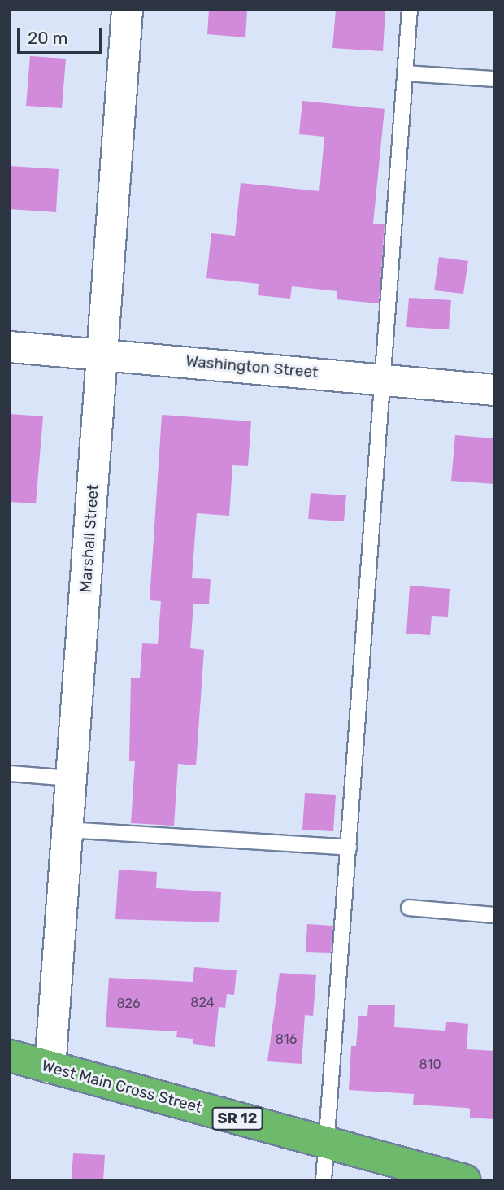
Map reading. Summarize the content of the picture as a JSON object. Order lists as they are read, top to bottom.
{
  "streets": {
    "highway": ["West Main Cross Street", "SR 12"],
    "street": ["Washington Street", "Marshall Street"]
  },
  "crossings": [
    ["Washington Street", "Marshall Street"],
    ["Marshall Street", "West Main Cross Street"]
  ],
  "house_numbers": [
    "824",
    "826",
    "816",
    "810"
  ],
  "scale_bar": "20 m"
}
